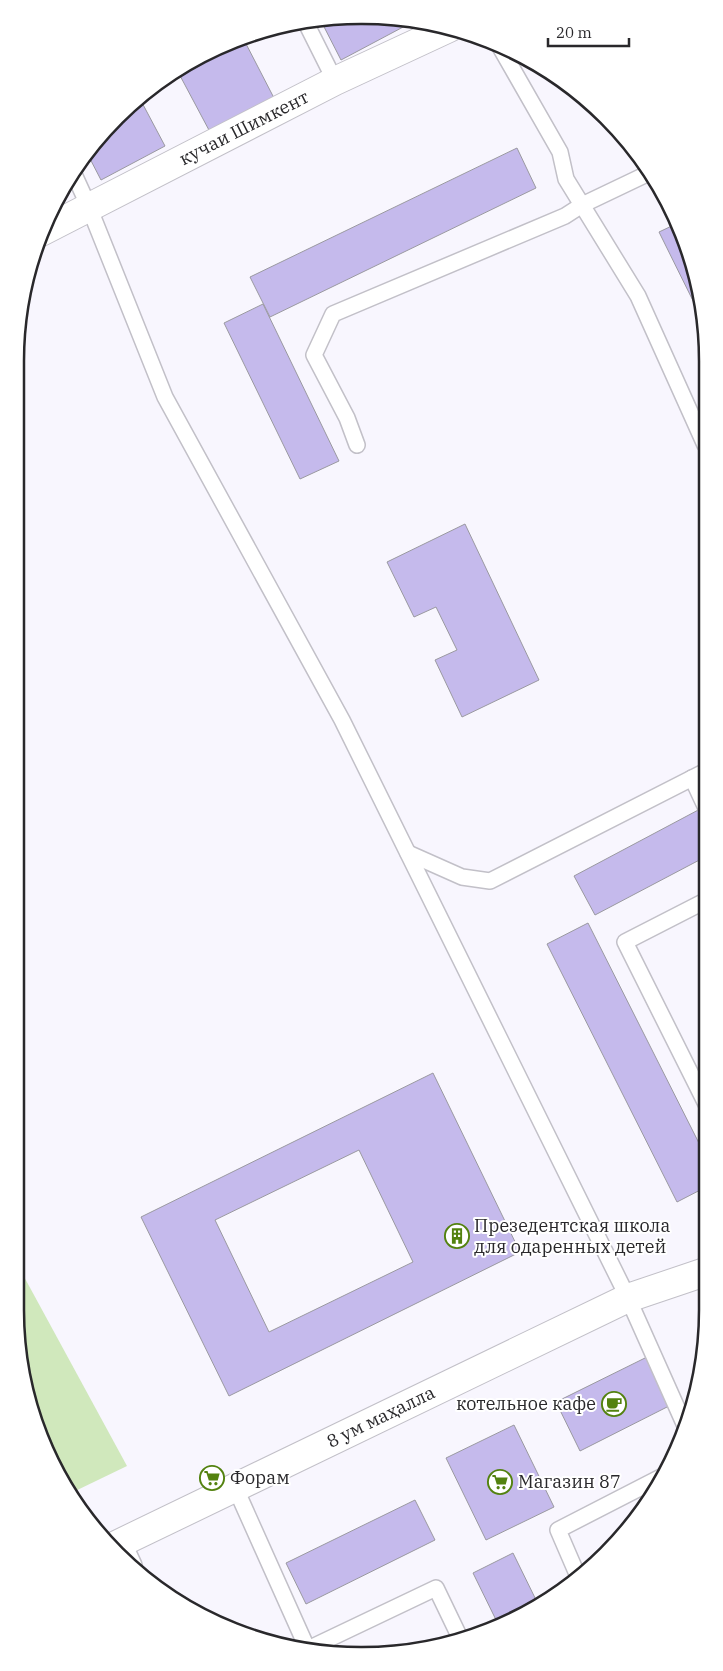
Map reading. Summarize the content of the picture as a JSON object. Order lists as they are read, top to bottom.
{
  "streets": {
    "street": ["кучаи Шимкент", "8 ум маҳалла"]
  },
  "places": {
    "building": ["Презедентская школа для одаренных детей"],
    "cafe": ["котельное кафе"],
    "supermarket": ["Форам", "Магазин 87"]
  },
  "scale_bar": "20 m"
}
